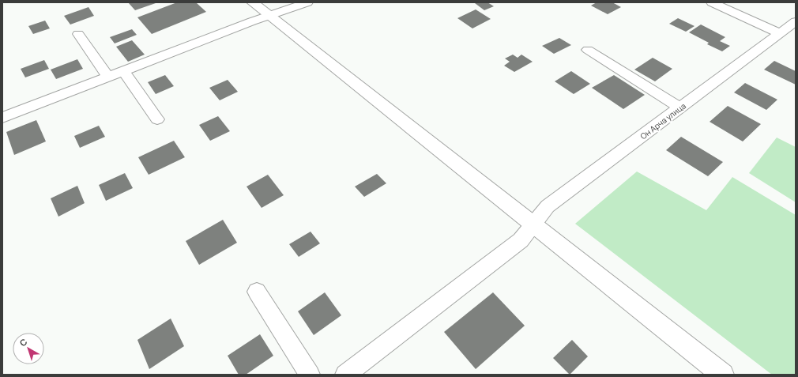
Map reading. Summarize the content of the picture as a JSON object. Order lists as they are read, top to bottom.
{
  "streets": {
    "street": ["Он Арча улица"]
  },
  "north": "top left"
}
